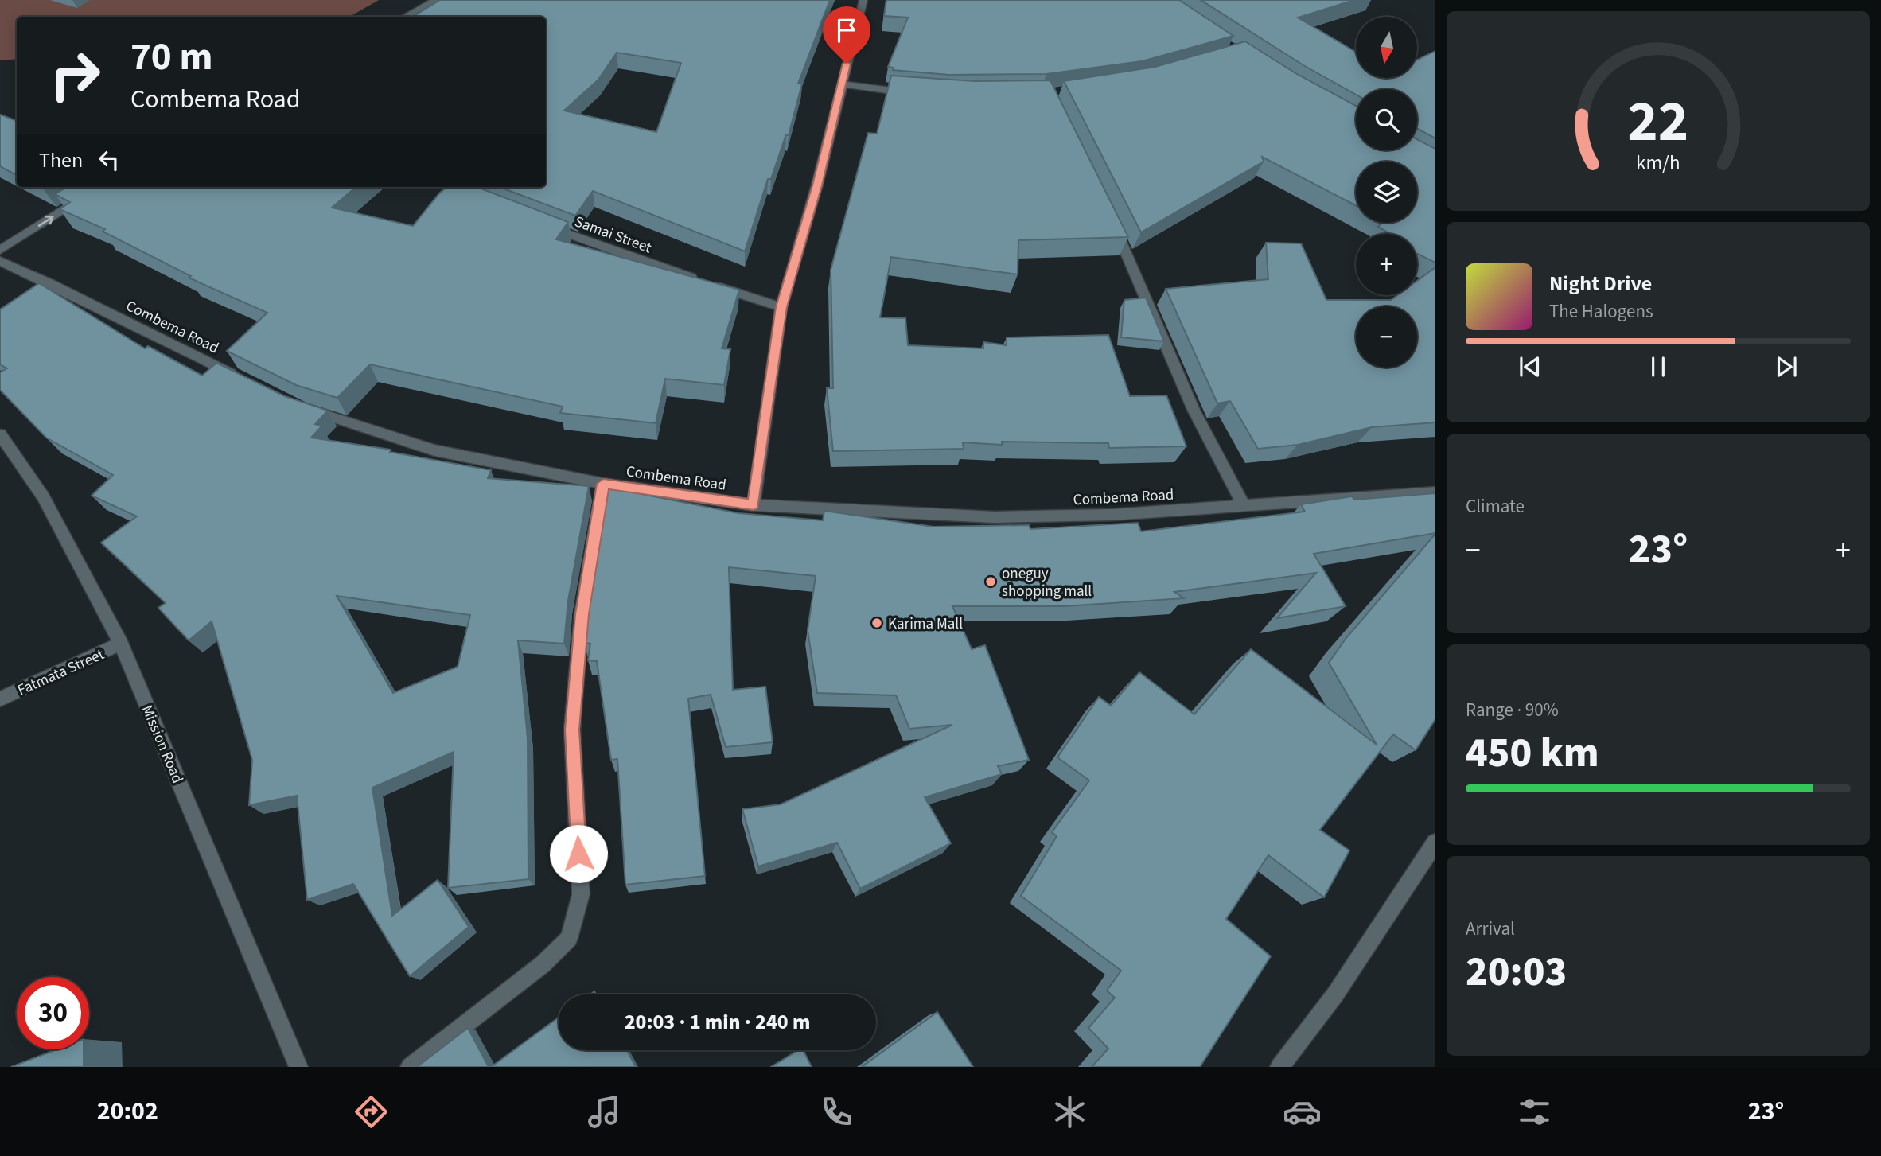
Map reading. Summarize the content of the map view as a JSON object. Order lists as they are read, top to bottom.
{
  "streets": {
    "street": [
      "Samai Street",
      "Combema Road",
      "Fatmata Street",
      "Mission Road"
    ]
  },
  "crossings": [
    ["Fatmata Street", "Mission Road"]
  ],
  "places": ["oneguy shopping mall", "Karima Mall"],
  "north": "bottom",
  "page": {
    "map_buttons": ["+", "−"],
    "turn": ["70 m", "Combema Road"],
    "then": "Then",
    "song": ["Night Drive", "The Halogens"],
    "tile": [
      "Climate",
      ["Range · 90%", "450 km"],
      ["Arrival", "20:03"]
    ],
    "heat": ["−", "23°", "+"],
    "limit": "30",
    "trip": "20:03 · 1 min · 240 m",
    "tabs": ["20:02", "23°"],
    "gauge": ["22", "km/h"]
  }
}
